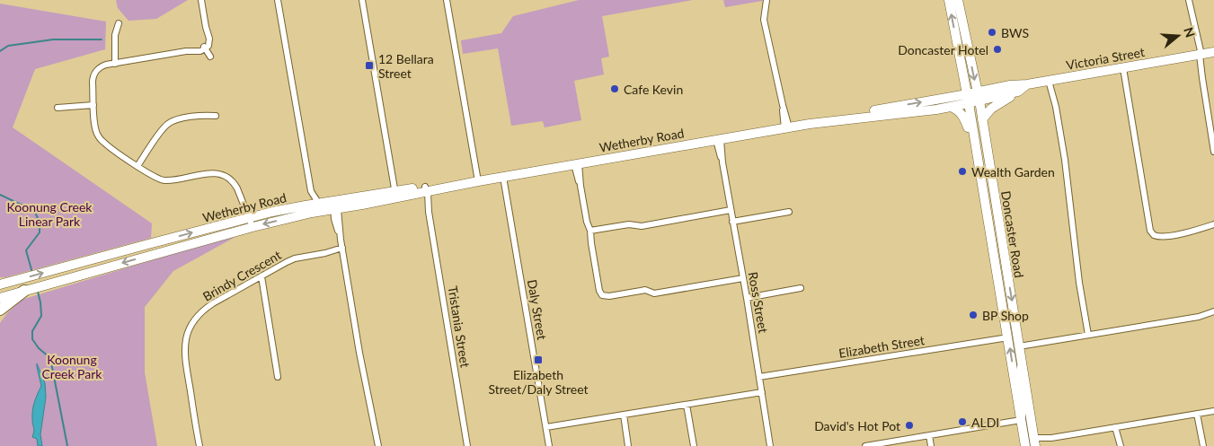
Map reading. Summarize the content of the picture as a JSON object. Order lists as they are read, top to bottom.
{
  "streets": {
    "main road": ["Victoria Street", "Wetherby Road", "Doncaster Road"],
    "street": [
      "Brindy Crescent",
      "Ross Street",
      "Daly Street",
      "Tristania Street",
      "Elizabeth Street"
    ]
  },
  "crossings": [
    ["Victoria Street", "Wetherby Road"],
    ["Victoria Street", "Doncaster Road"],
    ["Wetherby Road", "Doncaster Road"],
    ["Wetherby Road", "Ross Street"],
    ["Wetherby Road", "Daly Street"],
    ["Wetherby Road", "Tristania Street"],
    ["Doncaster Road", "Elizabeth Street"],
    ["Ross Street", "Elizabeth Street"]
  ],
  "parks": ["Koonung Creek Linear Park", "Koonung Creek Park"],
  "places": {
    "other": [
      "BWS",
      "Doncaster Hotel",
      "Cafe Kevin",
      "Wealth Garden",
      "BP Shop",
      "ALDI",
      "David's Hot Pot"
    ],
    "transit": ["12 Bellara Street", "Elizabeth Street/Daly Street"]
  },
  "north": "right"
}
